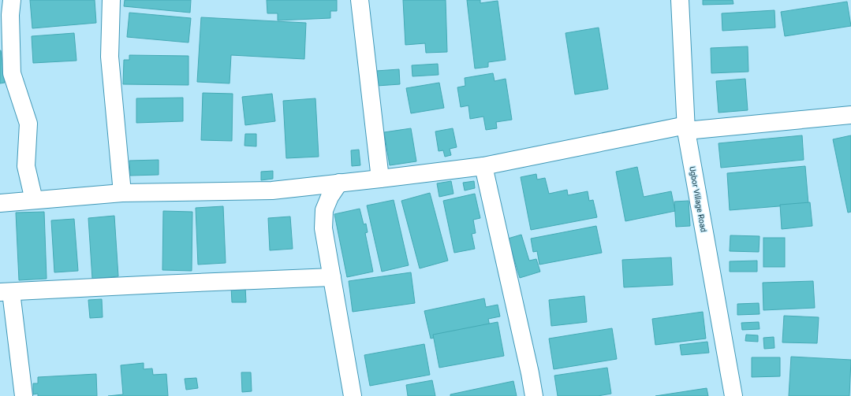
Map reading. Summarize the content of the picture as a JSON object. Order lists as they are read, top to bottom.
{
  "streets": {
    "street": ["Ugbor Village Road"]
  }
}
